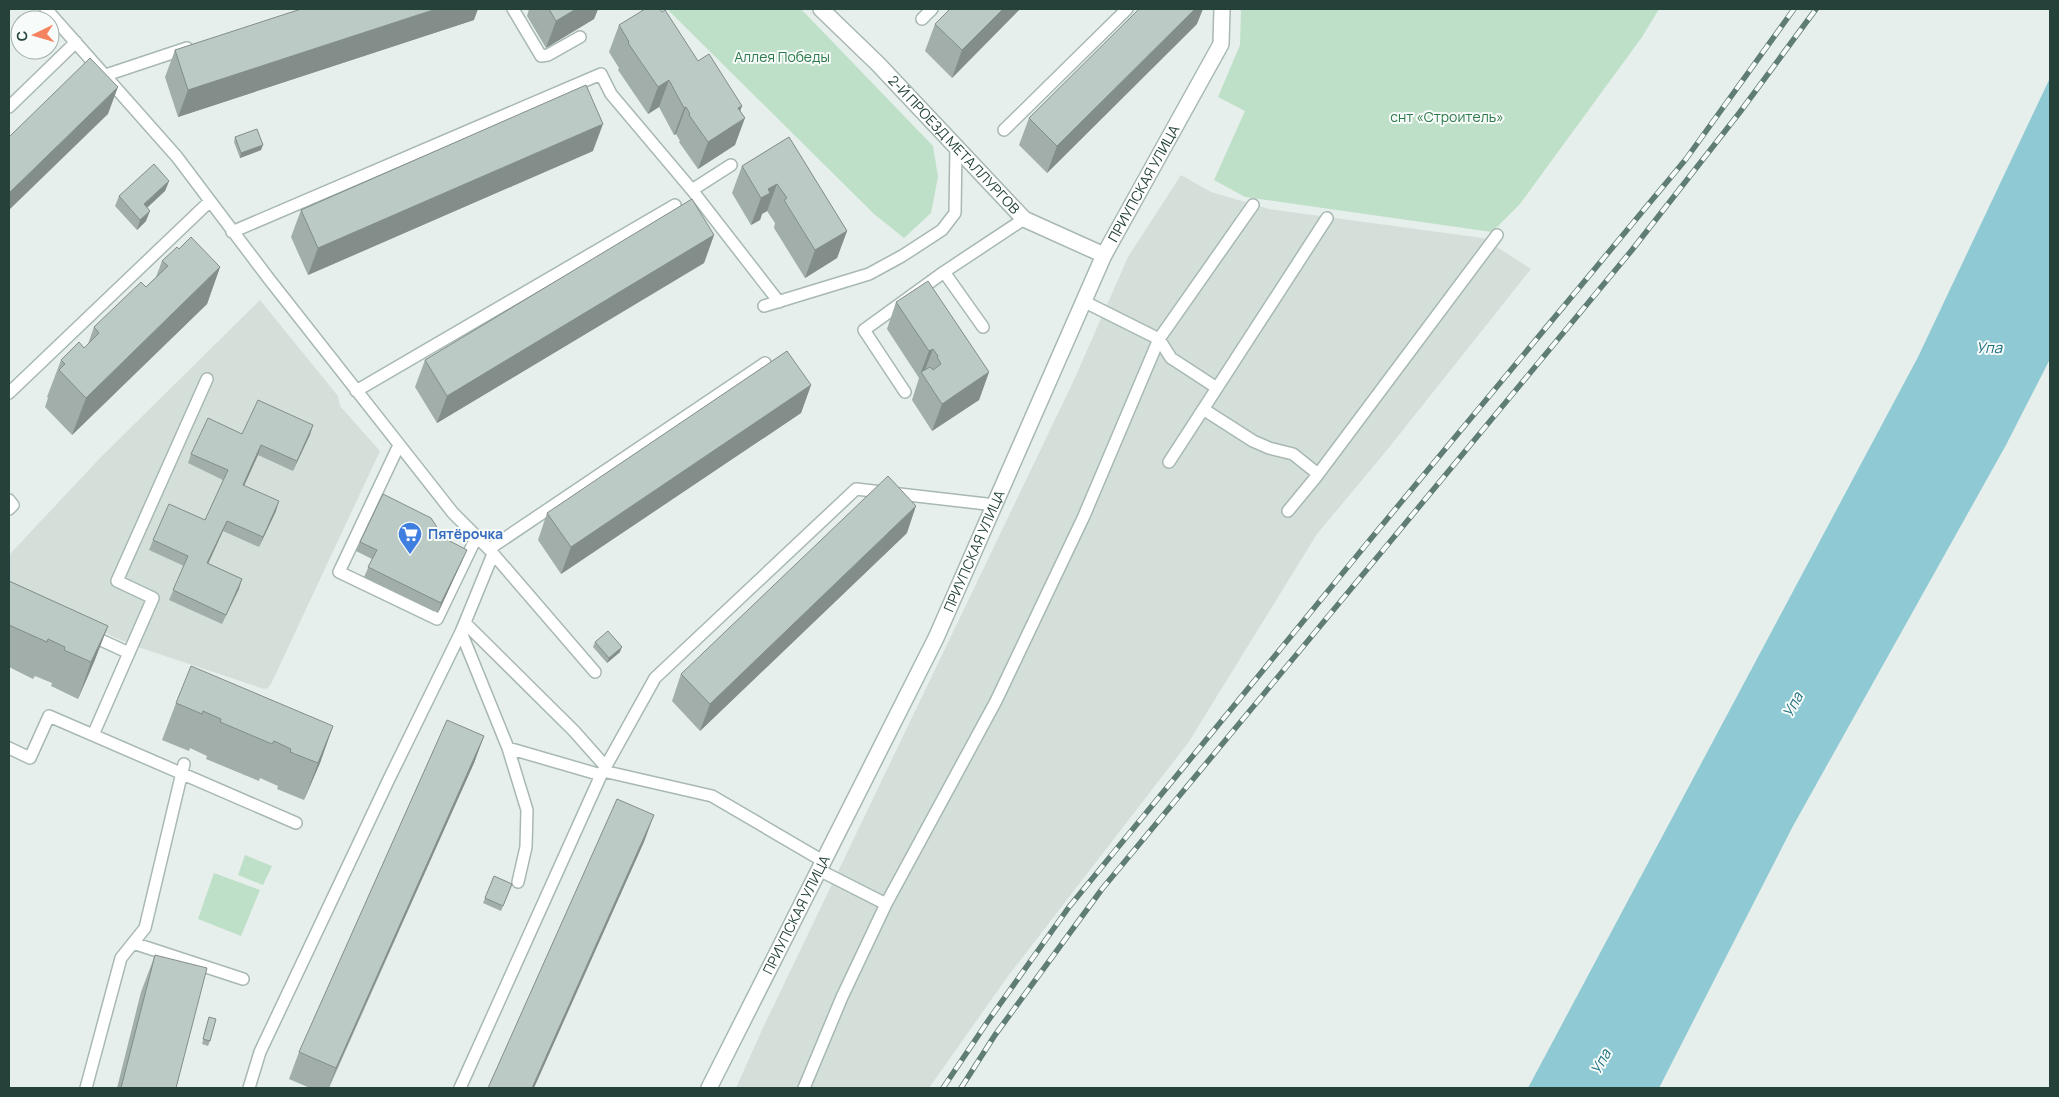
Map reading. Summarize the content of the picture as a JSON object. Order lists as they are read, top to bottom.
{
  "streets": {
    "street": ["2-Й ПРОЕЗД МЕТАЛЛУРГОВ", "ПРИУПСКАЯ УЛИЦА"]
  },
  "crossings": [
    ["2-Й ПРОЕЗД МЕТАЛЛУРГОВ", "ПРИУПСКАЯ УЛИЦА"]
  ],
  "water": ["Упа"],
  "parks": ["Аллея Победы", "снт «Строитель»"],
  "places": {
    "supermarket": ["Пятёрочка"]
  },
  "north": "left"
}
